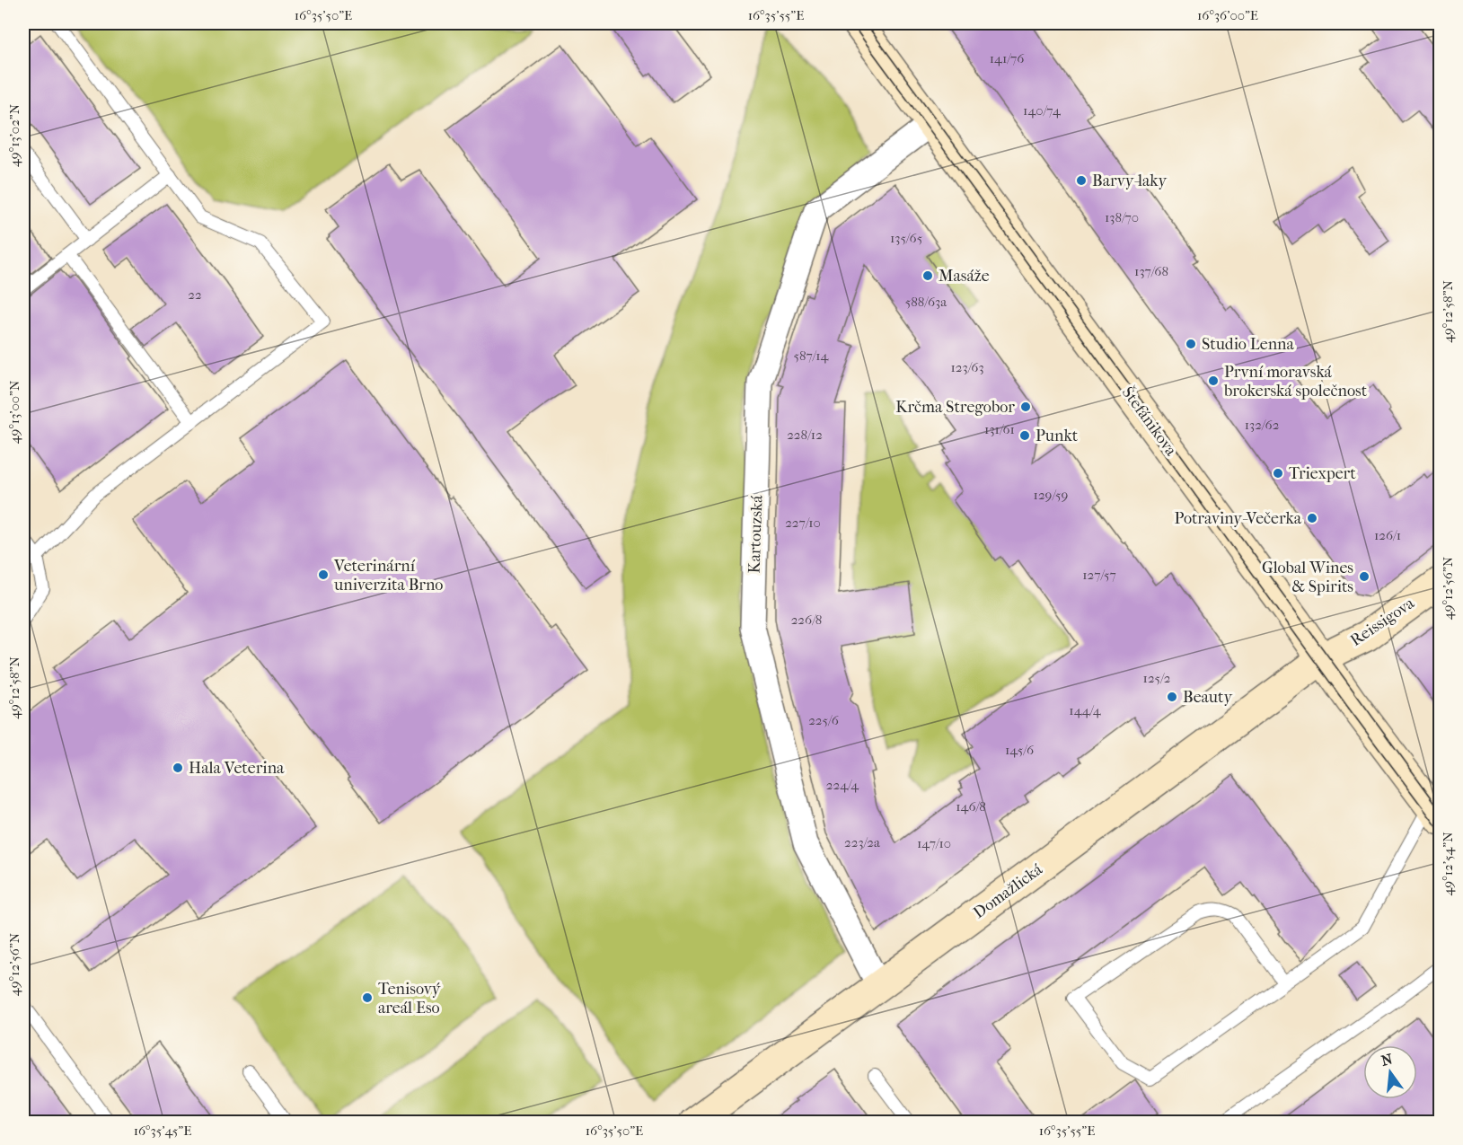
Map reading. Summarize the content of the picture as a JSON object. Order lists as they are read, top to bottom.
{
  "streets": {
    "street": [
      "Štefánikova",
      "Kartouzská",
      "Reissigova",
      "Domažlická"
    ]
  },
  "crossings": [
    ["Štefánikova", "Kartouzská"],
    ["Štefánikova", "Reissigova"],
    ["Štefánikova", "Domažlická"],
    ["Kartouzská", "Domažlická"],
    ["Reissigova", "Domažlická"]
  ],
  "places": [
    "Barvy-laky",
    "Masáže",
    "Studio Lenna",
    "První moravská brokerská společnost",
    "Krčma Stregobor",
    "Punkt",
    "Triexpert",
    "Potraviny-Večerka",
    "Veterinární univerzita Brno",
    "Global Wines & Spirits",
    "Beauty",
    "Hala Veterina",
    "Tenisový areál Eso"
  ],
  "house_numbers": [
    "141/76",
    "140/74",
    "138/70",
    "135/65",
    "137/68",
    "22",
    "588/63a",
    "587/14",
    "123/63",
    "132/62",
    "131/61",
    "228/12",
    "129/59",
    "227/10",
    "126/1",
    "127/57",
    "226/8",
    "125/2",
    "144/4",
    "225/6",
    "145/6",
    "224/4",
    "146/8",
    "223/2a",
    "147/10"
  ],
  "north": "top",
  "coordinates": [
    "16°35'50\"E",
    "16°35'55\"E",
    "16°36'00\"E",
    "49°13'02\"N",
    "49°12'58\"N",
    "49°13'00\"N",
    "49°12'56\"N",
    "49°12'54\"N",
    "16°35'45\"E"
  ]
}
